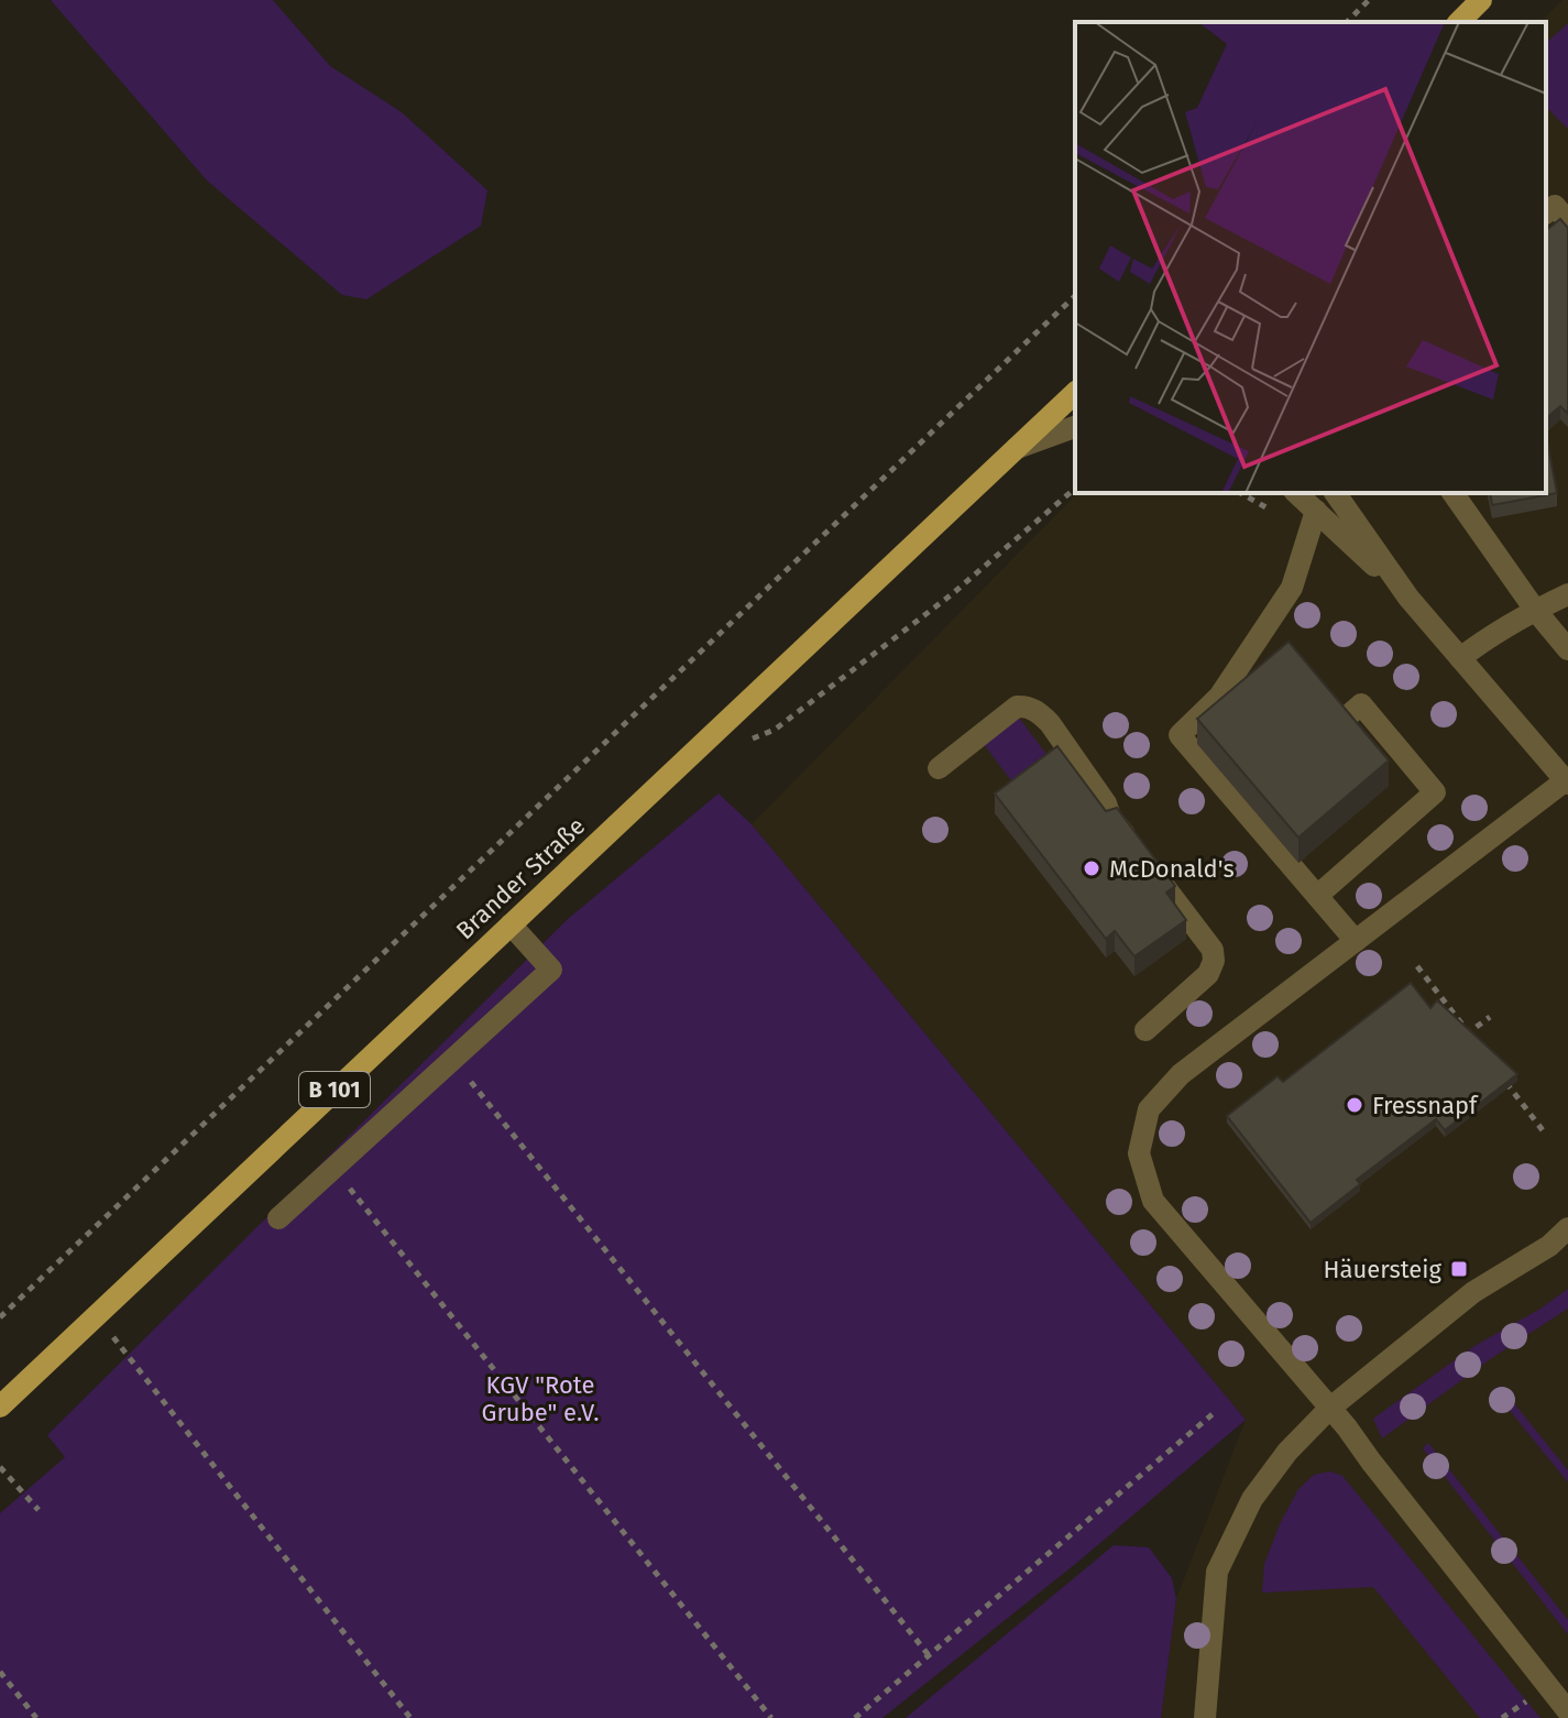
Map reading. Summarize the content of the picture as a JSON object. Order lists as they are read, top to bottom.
{
  "streets": {
    "main road": ["Brander Straße", "B 101"]
  },
  "parks": ["KGV \"Rote Grube\" e.V."],
  "places": {
    "other": ["McDonald's", "Fressnapf"],
    "transit": ["Häuersteig"]
  }
}
